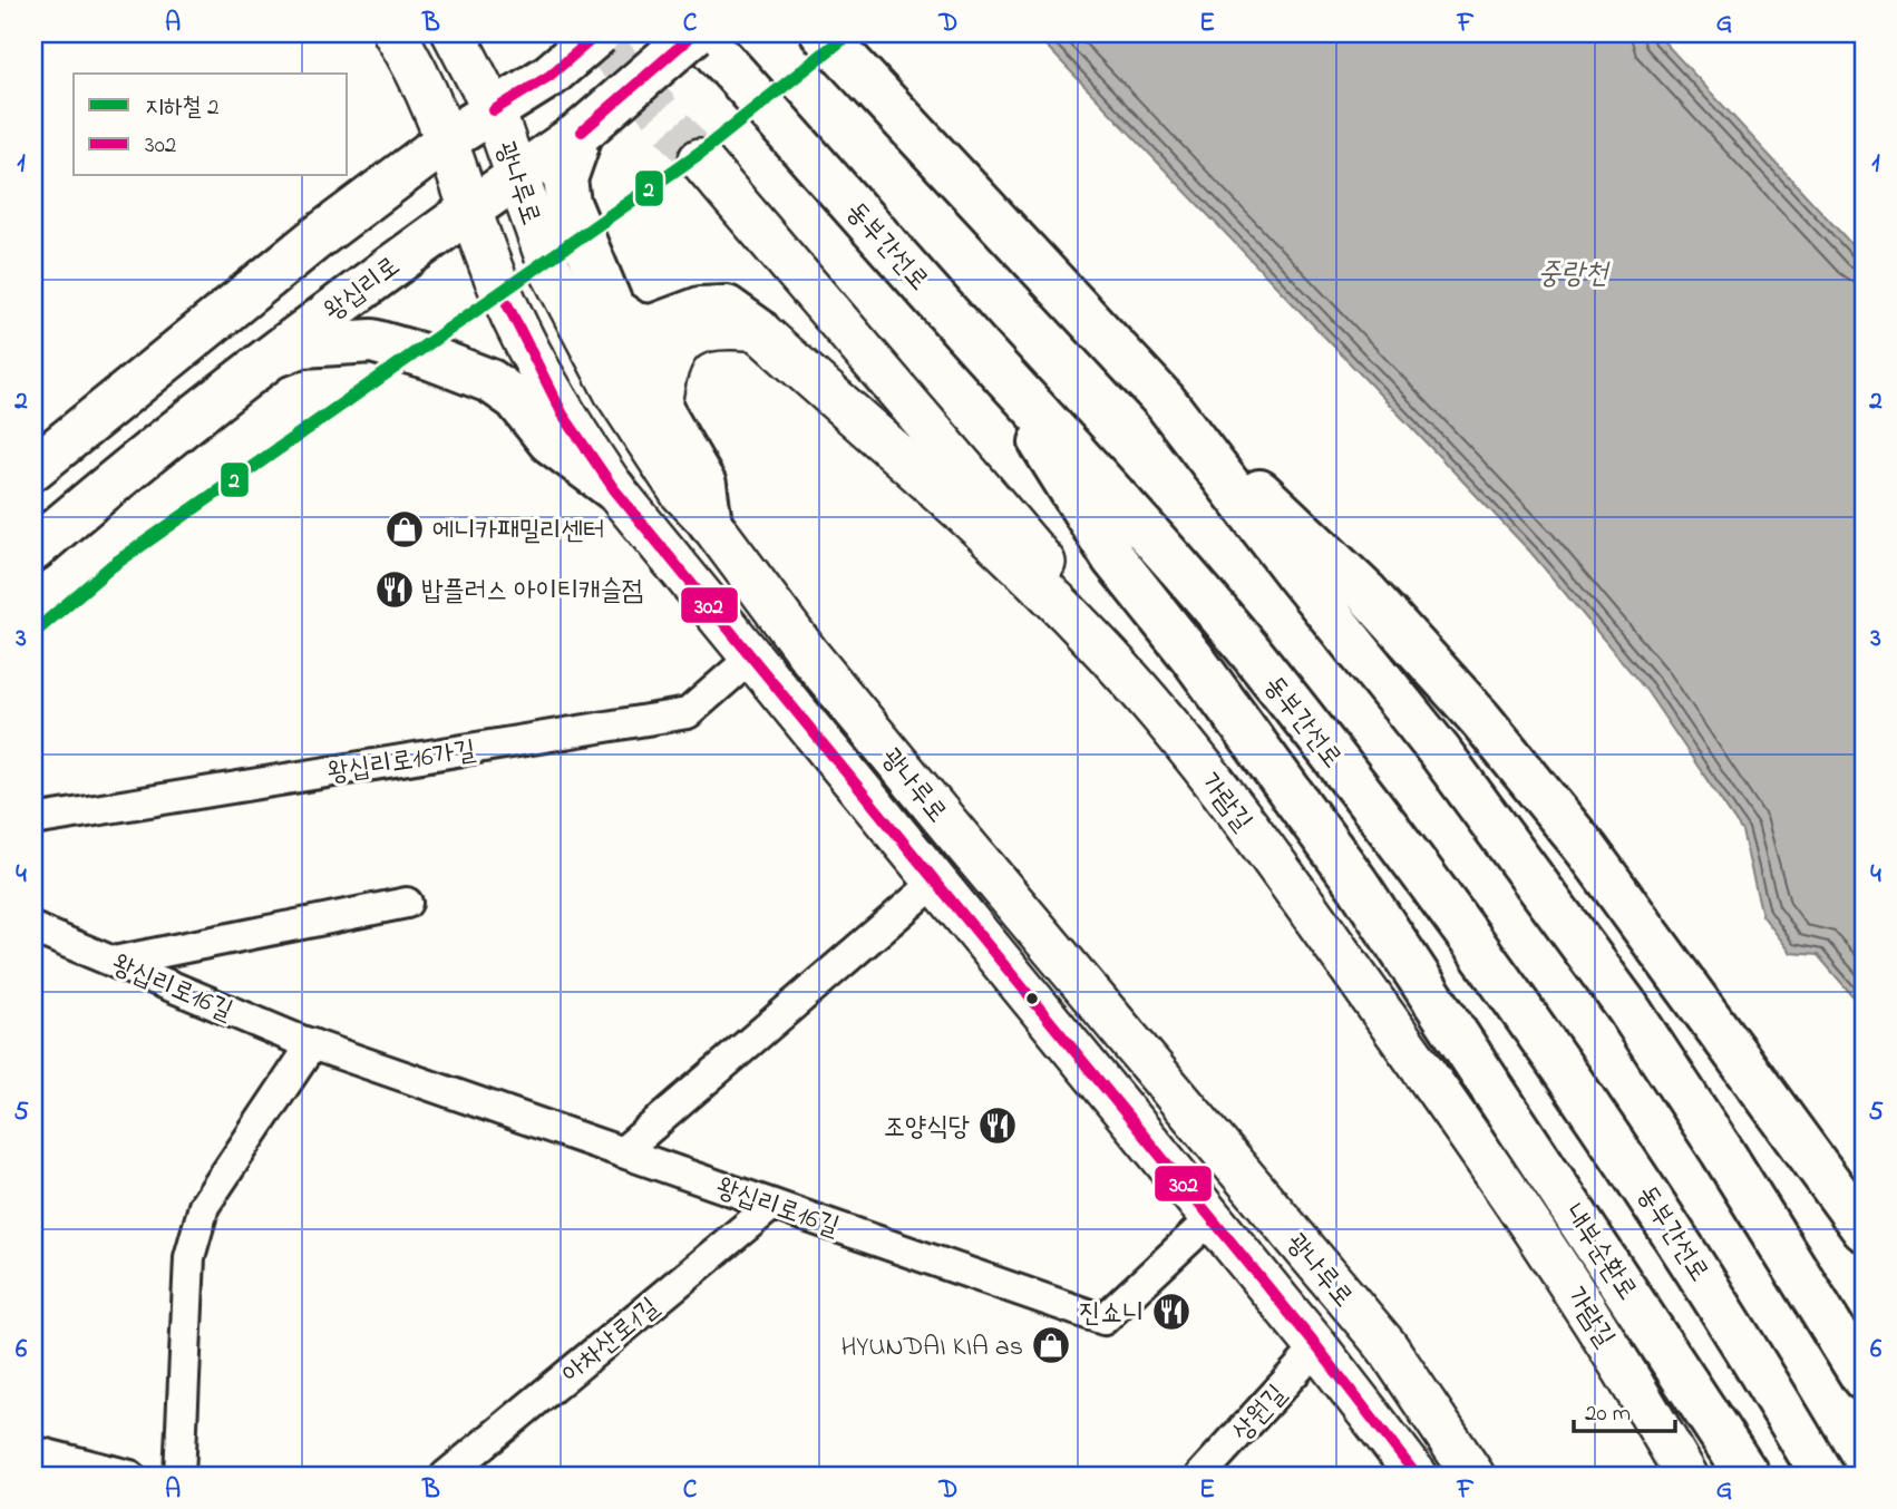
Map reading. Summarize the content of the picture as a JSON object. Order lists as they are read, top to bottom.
{
  "streets": {
    "main road": [
      "광나루로",
      "동부간선로",
      "왕십리로",
      "가람길",
      "내부순환로"
    ],
    "street": [
      "왕십리로16가길",
      "왕십리로16길",
      "아차산로1길",
      "상원길"
    ]
  },
  "crossings": [
    ["광나루로", "왕십리로"],
    ["광나루로", "왕십리로16가길"],
    ["광나루로", "왕십리로16길"],
    ["광나루로", "상원길"],
    ["동부간선로", "왕십리로"],
    ["동부간선로", "내부순환로"],
    ["왕십리로16길", "아차산로1길"]
  ],
  "water": ["중랑천"],
  "places": {
    "shop": ["에니카패밀리센터", "HYUNDAI KIA as"],
    "restaurant": ["밥플러스 아이티캐슬점", "조양식당", "진쇼니"]
  },
  "lines": ["metro line 2", "transit line 302"],
  "legend": ["지하철 2", "302"],
  "scale_bar": "20 m",
  "grid": {
    "columns": [
      "A",
      "B",
      "C",
      "D",
      "E",
      "F",
      "G"
    ],
    "rows": [
      "1",
      "2",
      "3",
      "4",
      "5",
      "6"
    ]
  }
}
